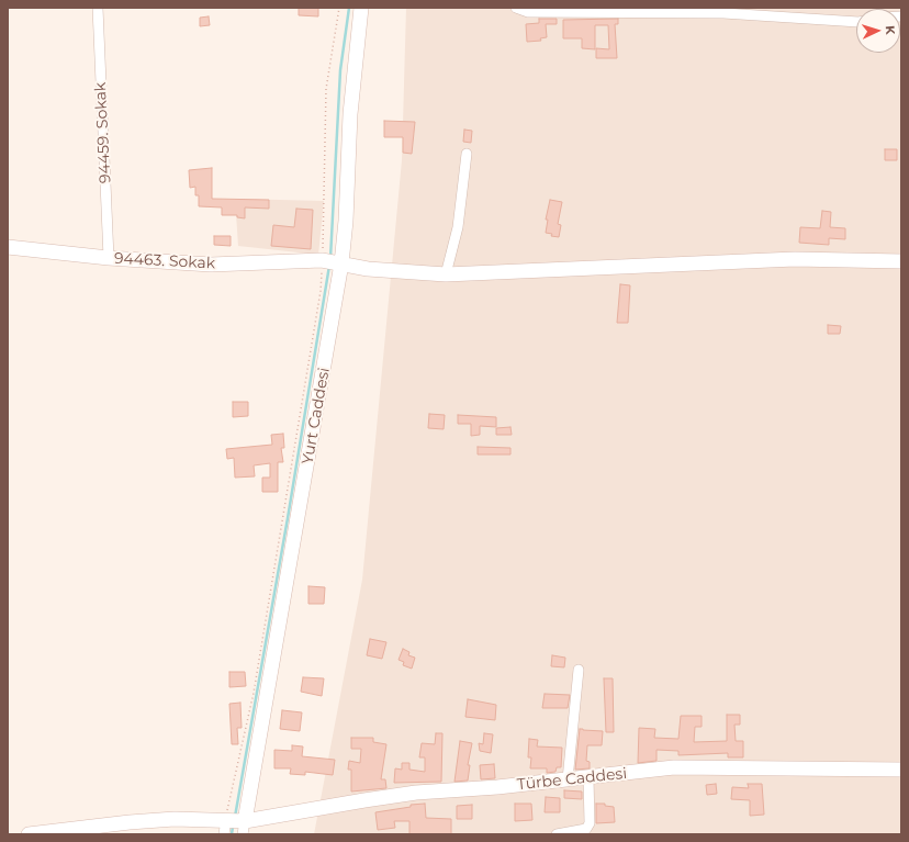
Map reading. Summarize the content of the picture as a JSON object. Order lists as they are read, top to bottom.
{
  "streets": {
    "street": [
      "94459. Sokak",
      "94463. Sokak",
      "Yurt Caddesi",
      "Türbe Caddesi"
    ]
  },
  "crossings": [
    ["94459. Sokak", "94463. Sokak"],
    ["94463. Sokak", "Yurt Caddesi"],
    ["Yurt Caddesi", "Türbe Caddesi"]
  ],
  "north": "right"
}
